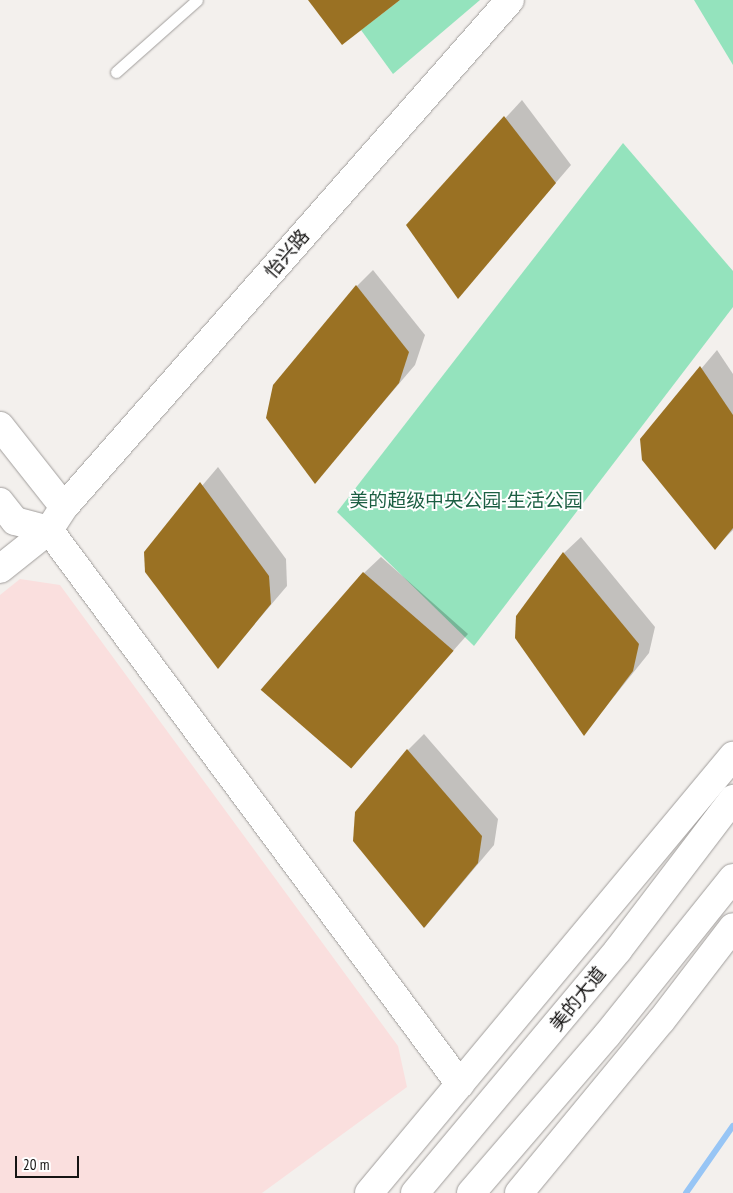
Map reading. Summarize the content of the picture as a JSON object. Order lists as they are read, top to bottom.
{
  "streets": {
    "main road": ["怡兴路", "美的大道"]
  },
  "parks": ["美的超级中央公园-生活公园"],
  "scale_bar": "20 m"
}
